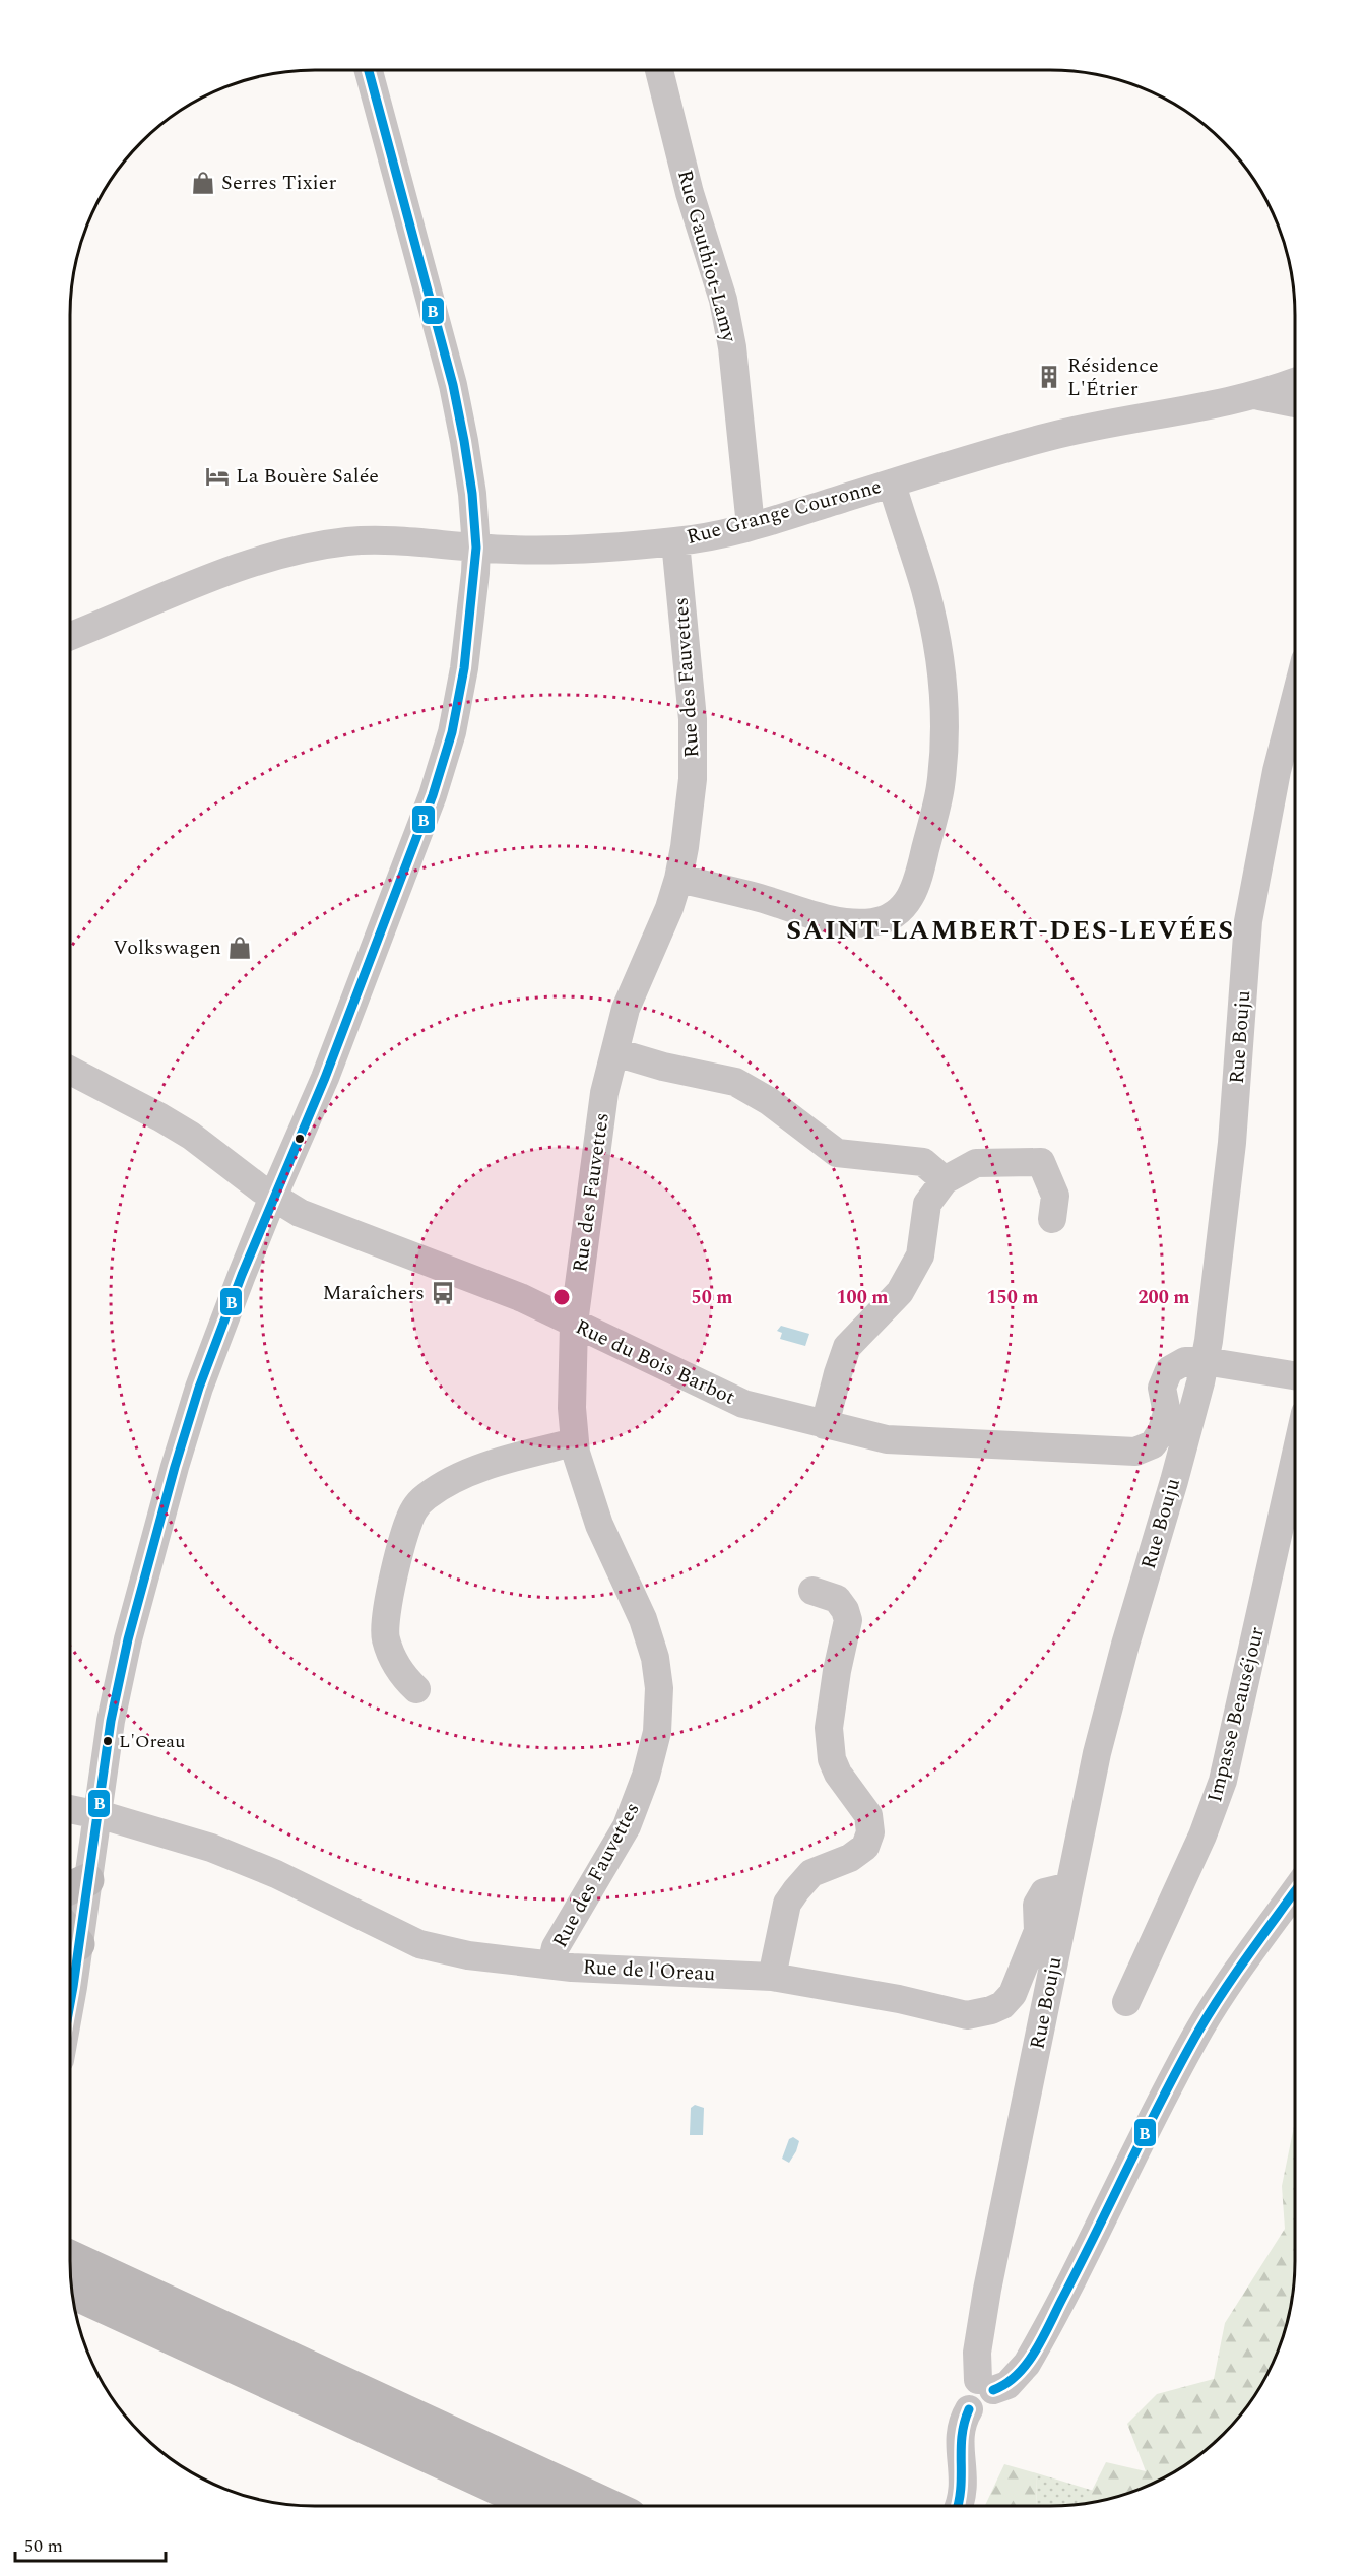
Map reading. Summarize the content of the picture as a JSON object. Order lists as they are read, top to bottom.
{
  "streets": {
    "street": [
      "Rue Gauthiot-Lamy",
      "Rue Grange Couronne",
      "Rue des Fauvettes",
      "Rue Bouju",
      "Rue du Bois Barbot",
      "Impasse Beauséjour",
      "Rue de l'Oreau"
    ]
  },
  "crossings": [
    ["Rue Gauthiot-Lamy", "Rue Grange Couronne"],
    ["Rue Grange Couronne", "Rue des Fauvettes"],
    ["Rue des Fauvettes", "Rue du Bois Barbot"],
    ["Rue des Fauvettes", "Rue de l'Oreau"],
    ["Rue Bouju", "Rue du Bois Barbot"],
    ["Rue Bouju", "Rue de l'Oreau"]
  ],
  "districts": ["SAINT-LAMBERT-DES-LEVÉES"],
  "places": {
    "shop": ["Serres Tixier", "Volkswagen"],
    "building": ["Résidence L'Étrier"],
    "hotel": ["La Bouère Salée"],
    "bus stop": ["Maraîchers"],
    "other": ["L'Oreau"]
  },
  "lines": ["transit line B"],
  "scale_bar": "50 m",
  "rings": [
    "50 m",
    "100 m",
    "150 m",
    "200 m"
  ]
}
